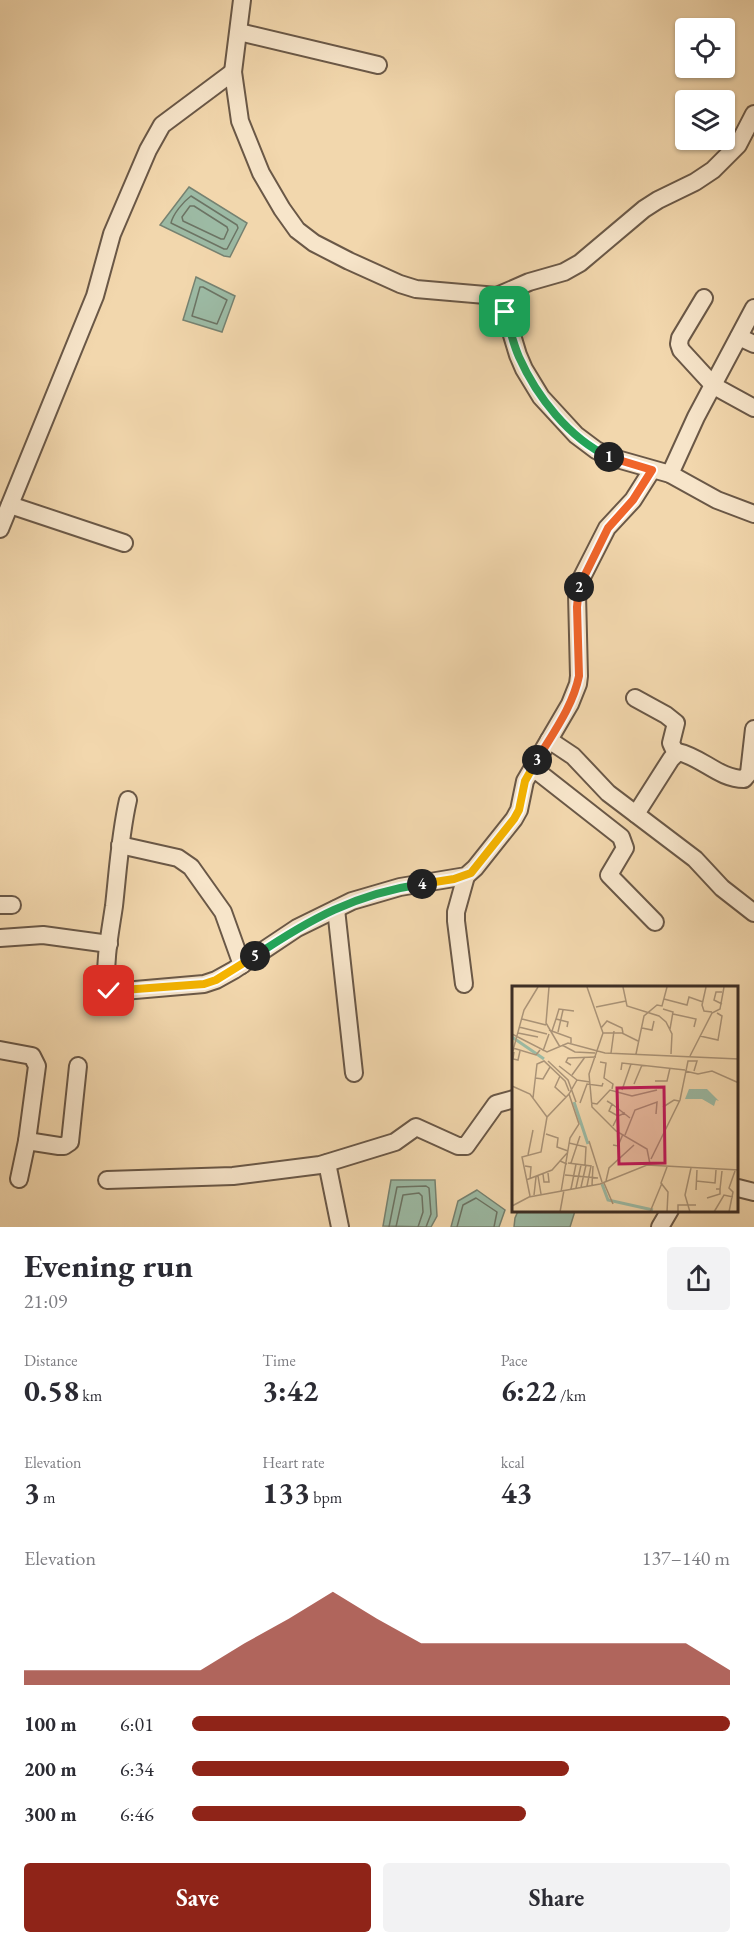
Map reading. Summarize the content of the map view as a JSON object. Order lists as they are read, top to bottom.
{
  "page": {
    "pins": [
      "1",
      "2",
      "3",
      "4",
      "5"
    ],
    "heading": ["Evening run", "21:09"],
    "stats": [
      ["Distance", "0.58 km"],
      ["Time", "3:42"],
      ["Pace", "6:22 /km"],
      ["Elevation", "3 m"],
      ["Heart rate", "133 bpm"],
      ["kcal", "43"]
    ],
    "chart": ["Elevation", "137–140 m"],
    "list": [
      {
        "name": "100 m",
        "note": "6:01"
      },
      {
        "name": "200 m",
        "note": "6:34"
      },
      {
        "name": "300 m",
        "note": "6:46"
      }
    ],
    "buttons": ["Save", "Share"]
  }
}
